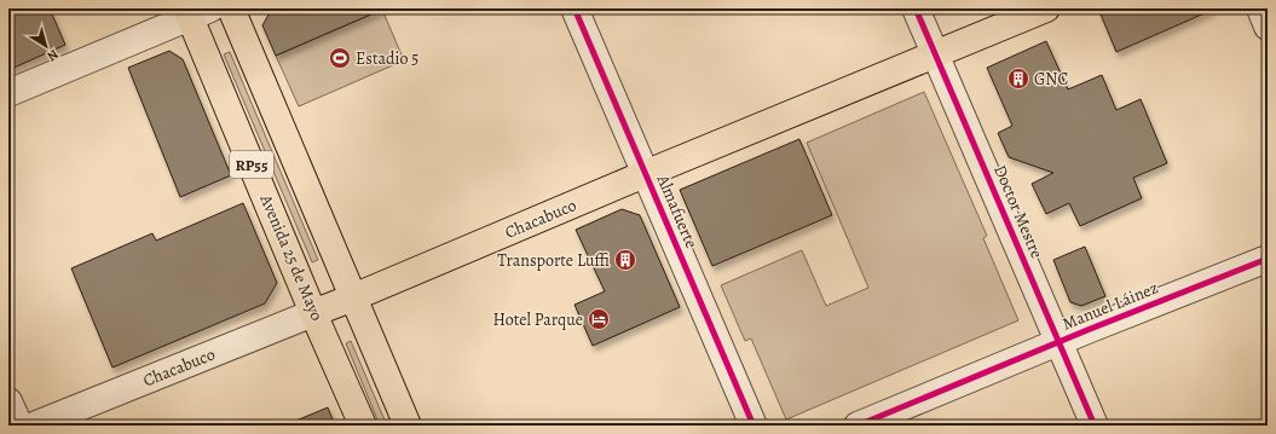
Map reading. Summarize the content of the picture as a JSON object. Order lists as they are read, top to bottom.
{
  "streets": {
    "main road": ["RP55", "Chacabuco", "Avenida 25 de Mayo"],
    "street": ["Almafuerte", "Doctor Mestre", "Manuel Láinez"]
  },
  "crossings": [
    ["RP55", "Chacabuco"],
    ["Almafuerte", "Chacabuco"],
    ["Doctor Mestre", "Chacabuco"],
    ["Doctor Mestre", "Manuel Láinez"],
    ["Chacabuco", "Avenida 25 de Mayo"]
  ],
  "places": {
    "sports": ["Estadio 5"],
    "building": ["GNC", "Transporte Luffi"],
    "hotel": ["Hotel Parque"]
  },
  "north": "bottom right"
}
